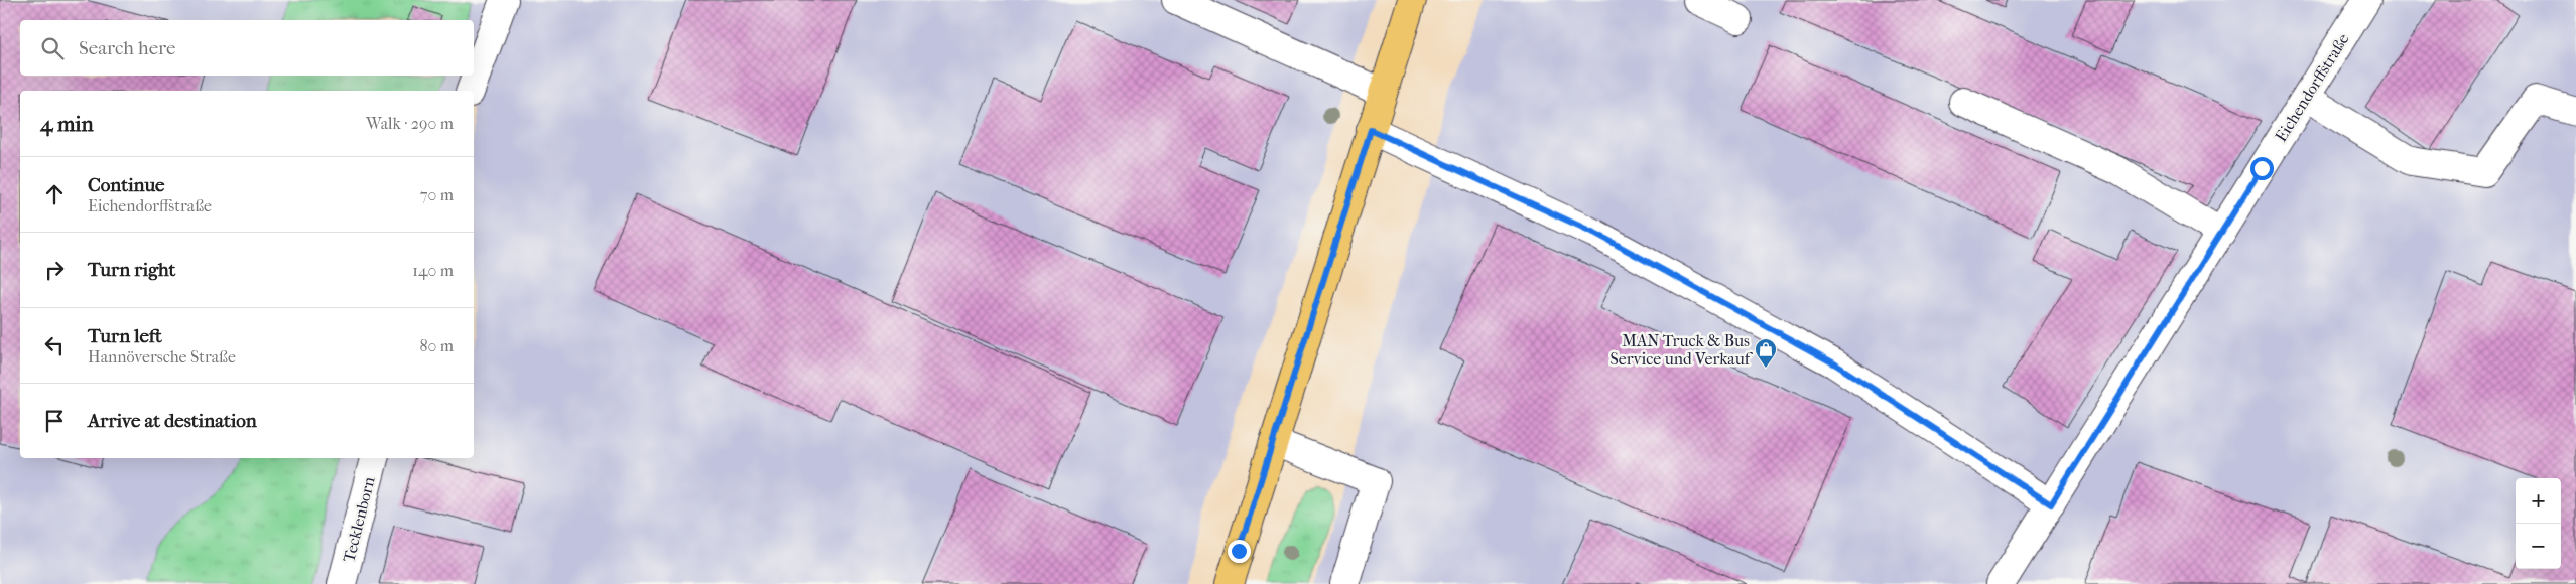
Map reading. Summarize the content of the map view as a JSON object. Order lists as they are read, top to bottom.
{
  "streets": {
    "street": ["Eichendorffstraße", "Tecklenborn"]
  },
  "places": {
    "shop": ["MAN Truck & Bus Service und Verkauf"]
  },
  "page": {
    "search": "Search here",
    "heading": ["4 min", "Walk · 290 m"],
    "list": [
      ["Continue", "Eichendorffstraße", "70 m"],
      ["Turn right", "140 m"],
      ["Turn left", "Hannöversche Straße", "80 m"],
      "Arrive at destination"
    ],
    "map_buttons": ["+", "−"]
  }
}
